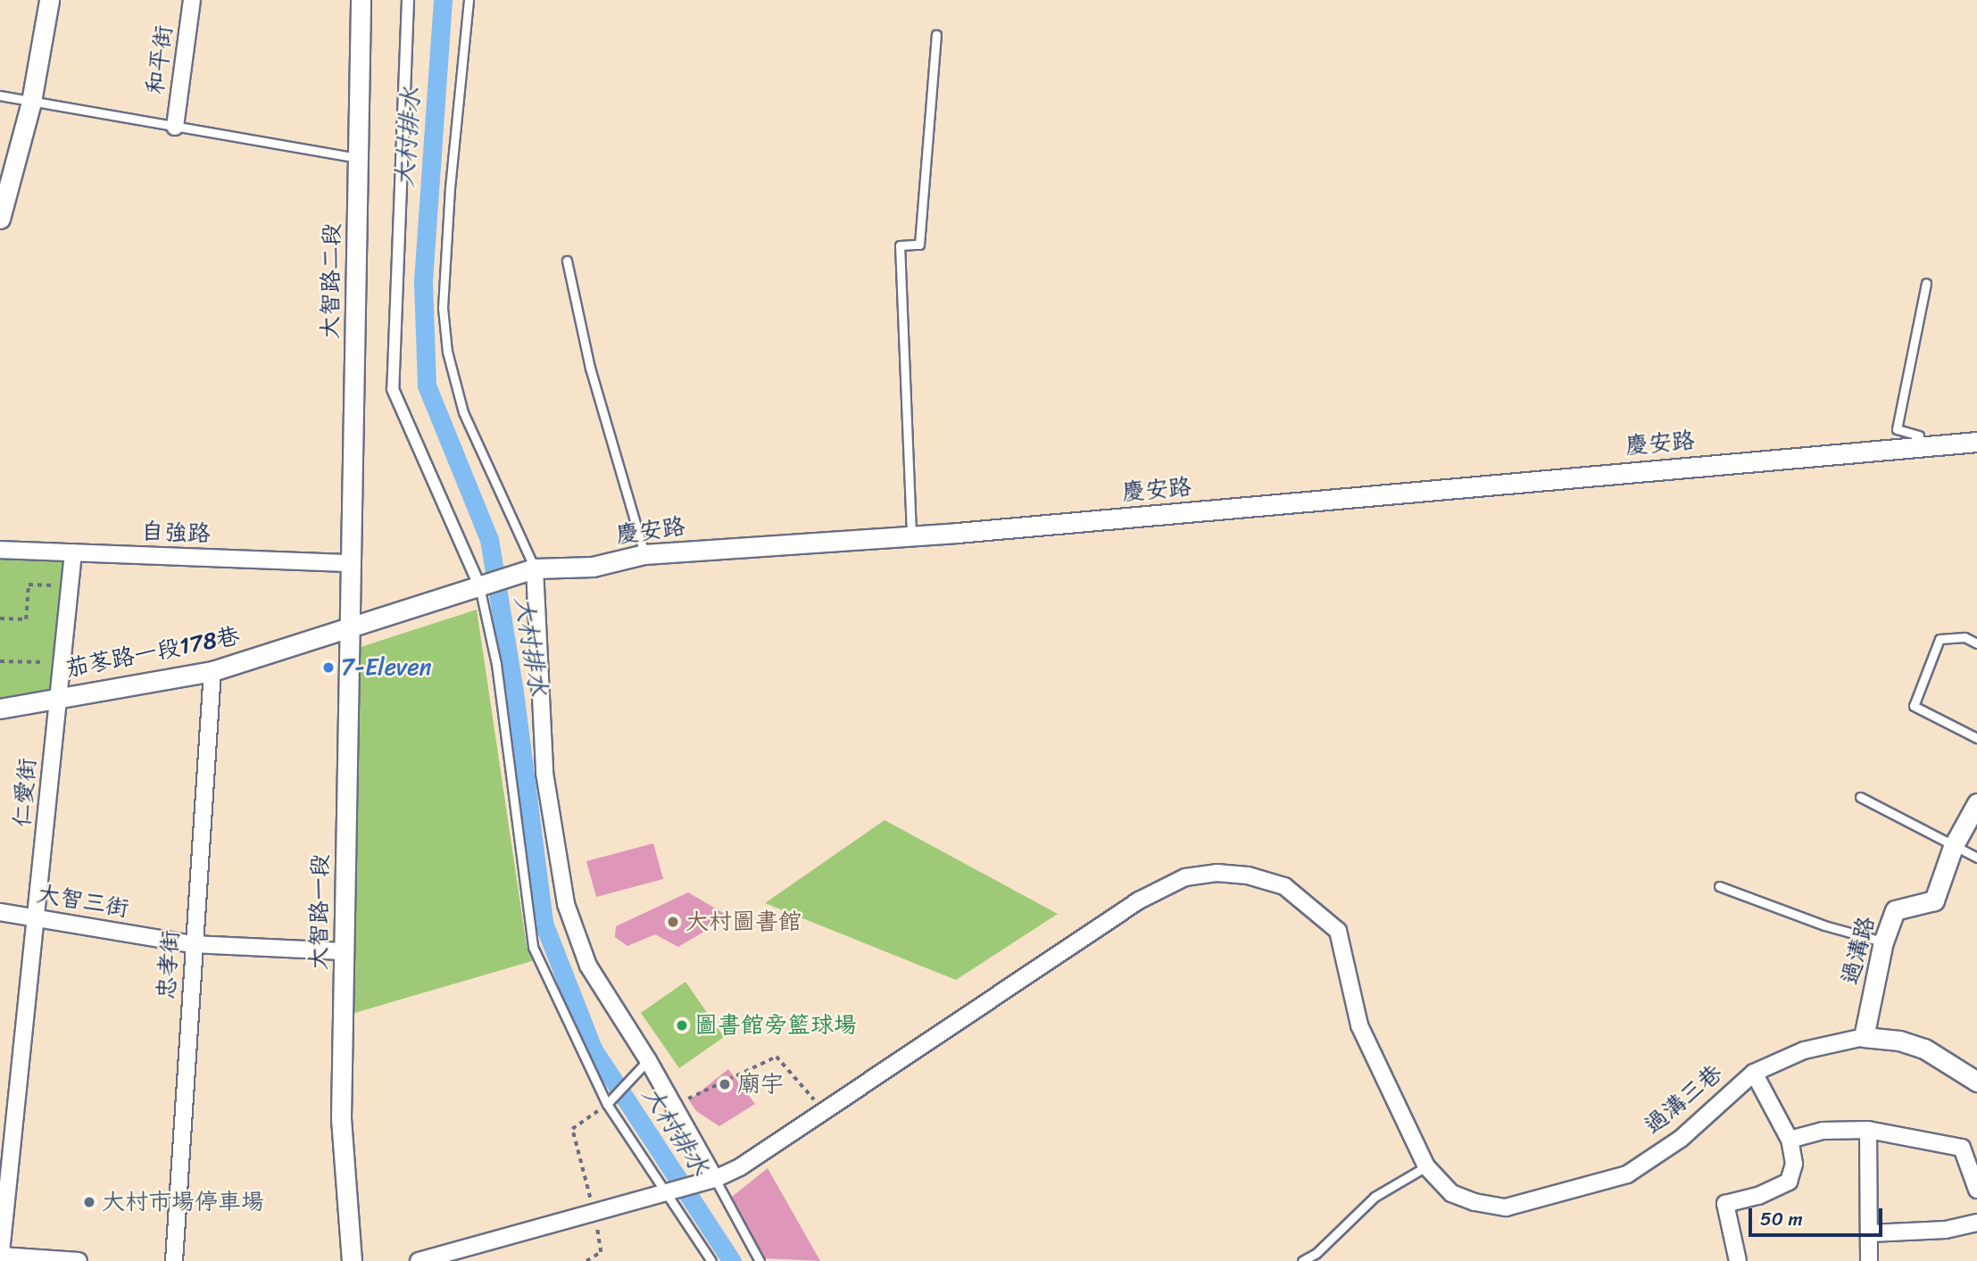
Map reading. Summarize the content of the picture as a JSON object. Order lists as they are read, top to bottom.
{
  "streets": {
    "street": [
      "和平街",
      "大智路二段",
      "慶安路",
      "自強路",
      "茄苳路一段178巷",
      "仁愛街",
      "大智三街",
      "大智路一段",
      "過溝路",
      "忠孝街",
      "過溝三巷"
    ]
  },
  "crossings": [
    ["大智路二段", "自強路"],
    ["大智路二段", "大智路一段"],
    ["慶安路", "茄苳路一段178巷"],
    ["慶安路", "大智路一段"],
    ["自強路", "仁愛街"],
    ["自強路", "大智路一段"],
    ["茄苳路一段178巷", "仁愛街"],
    ["茄苳路一段178巷", "大智路一段"],
    ["茄苳路一段178巷", "忠孝街"],
    ["仁愛街", "大智三街"],
    ["大智三街", "大智路一段"],
    ["大智三街", "忠孝街"],
    ["過溝路", "過溝三巷"]
  ],
  "water": ["大村排水"],
  "places": [
    "7-Eleven",
    "大村圖書館",
    "圖書館旁籃球場",
    "廟宇",
    "大村市場停車場"
  ],
  "scale_bar": "50 m"
}
